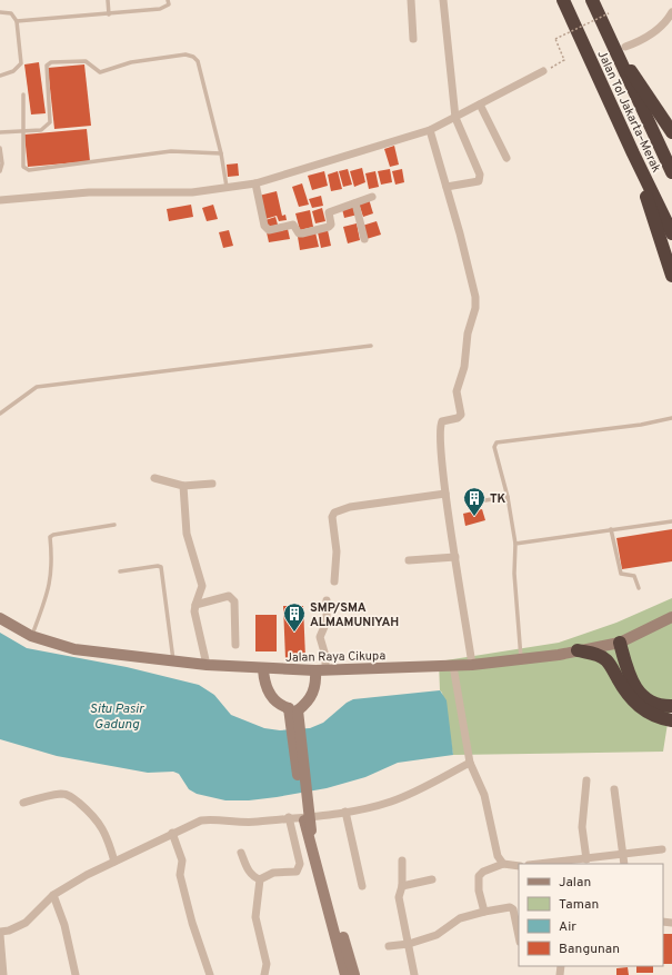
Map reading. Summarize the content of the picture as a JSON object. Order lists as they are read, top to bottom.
{
  "streets": {
    "highway": ["Jalan Tol Jakarta–Merak"],
    "main road": ["Jalan Raya Cikupa"]
  },
  "water": ["Situ Pasir Gadung"],
  "places": {
    "building": ["TK", "SMP/SMA ALMAMUNIYAH"]
  },
  "legend": [
    "Jalan",
    "Taman",
    "Air",
    "Bangunan"
  ]
}
